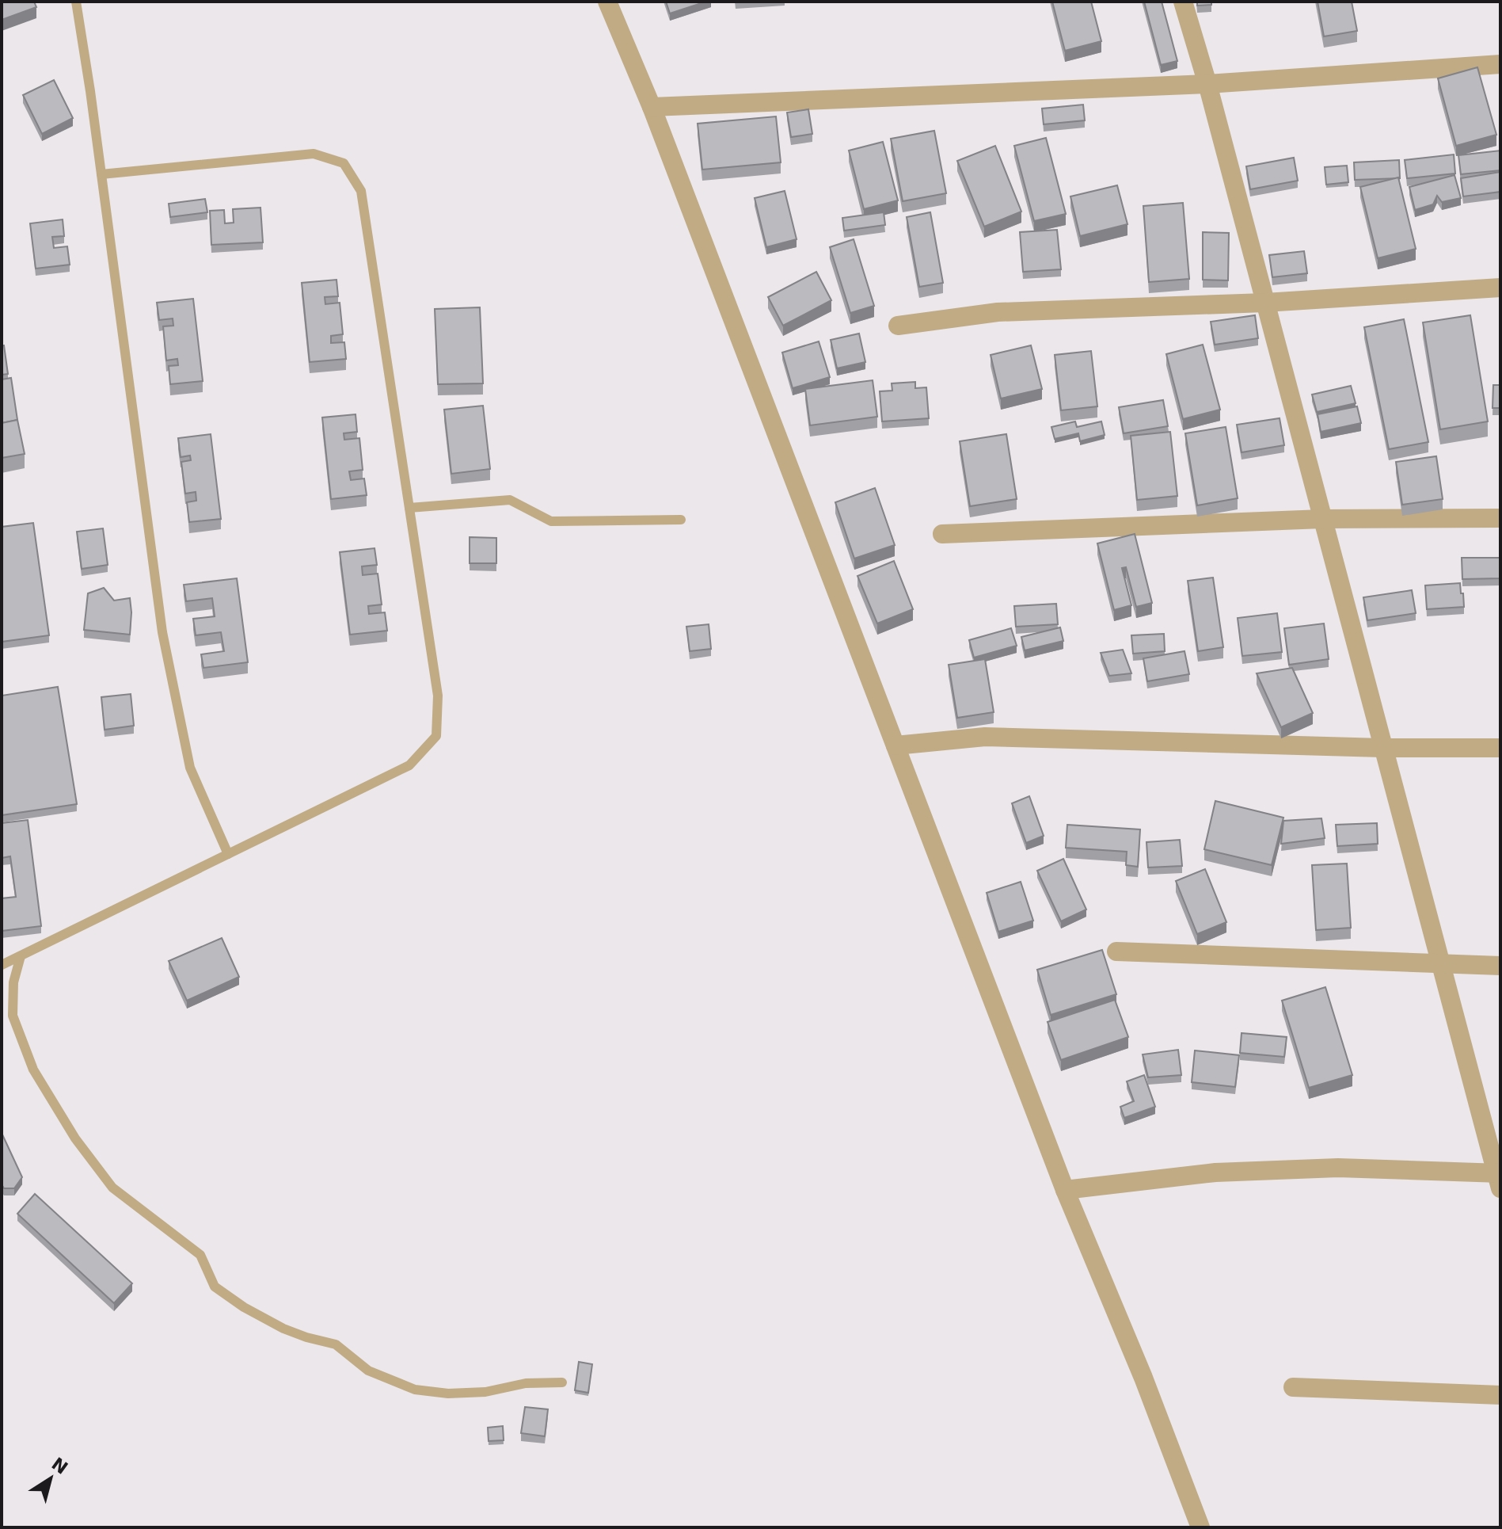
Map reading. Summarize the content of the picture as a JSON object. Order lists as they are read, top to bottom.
{
  "north": "top right"
}
